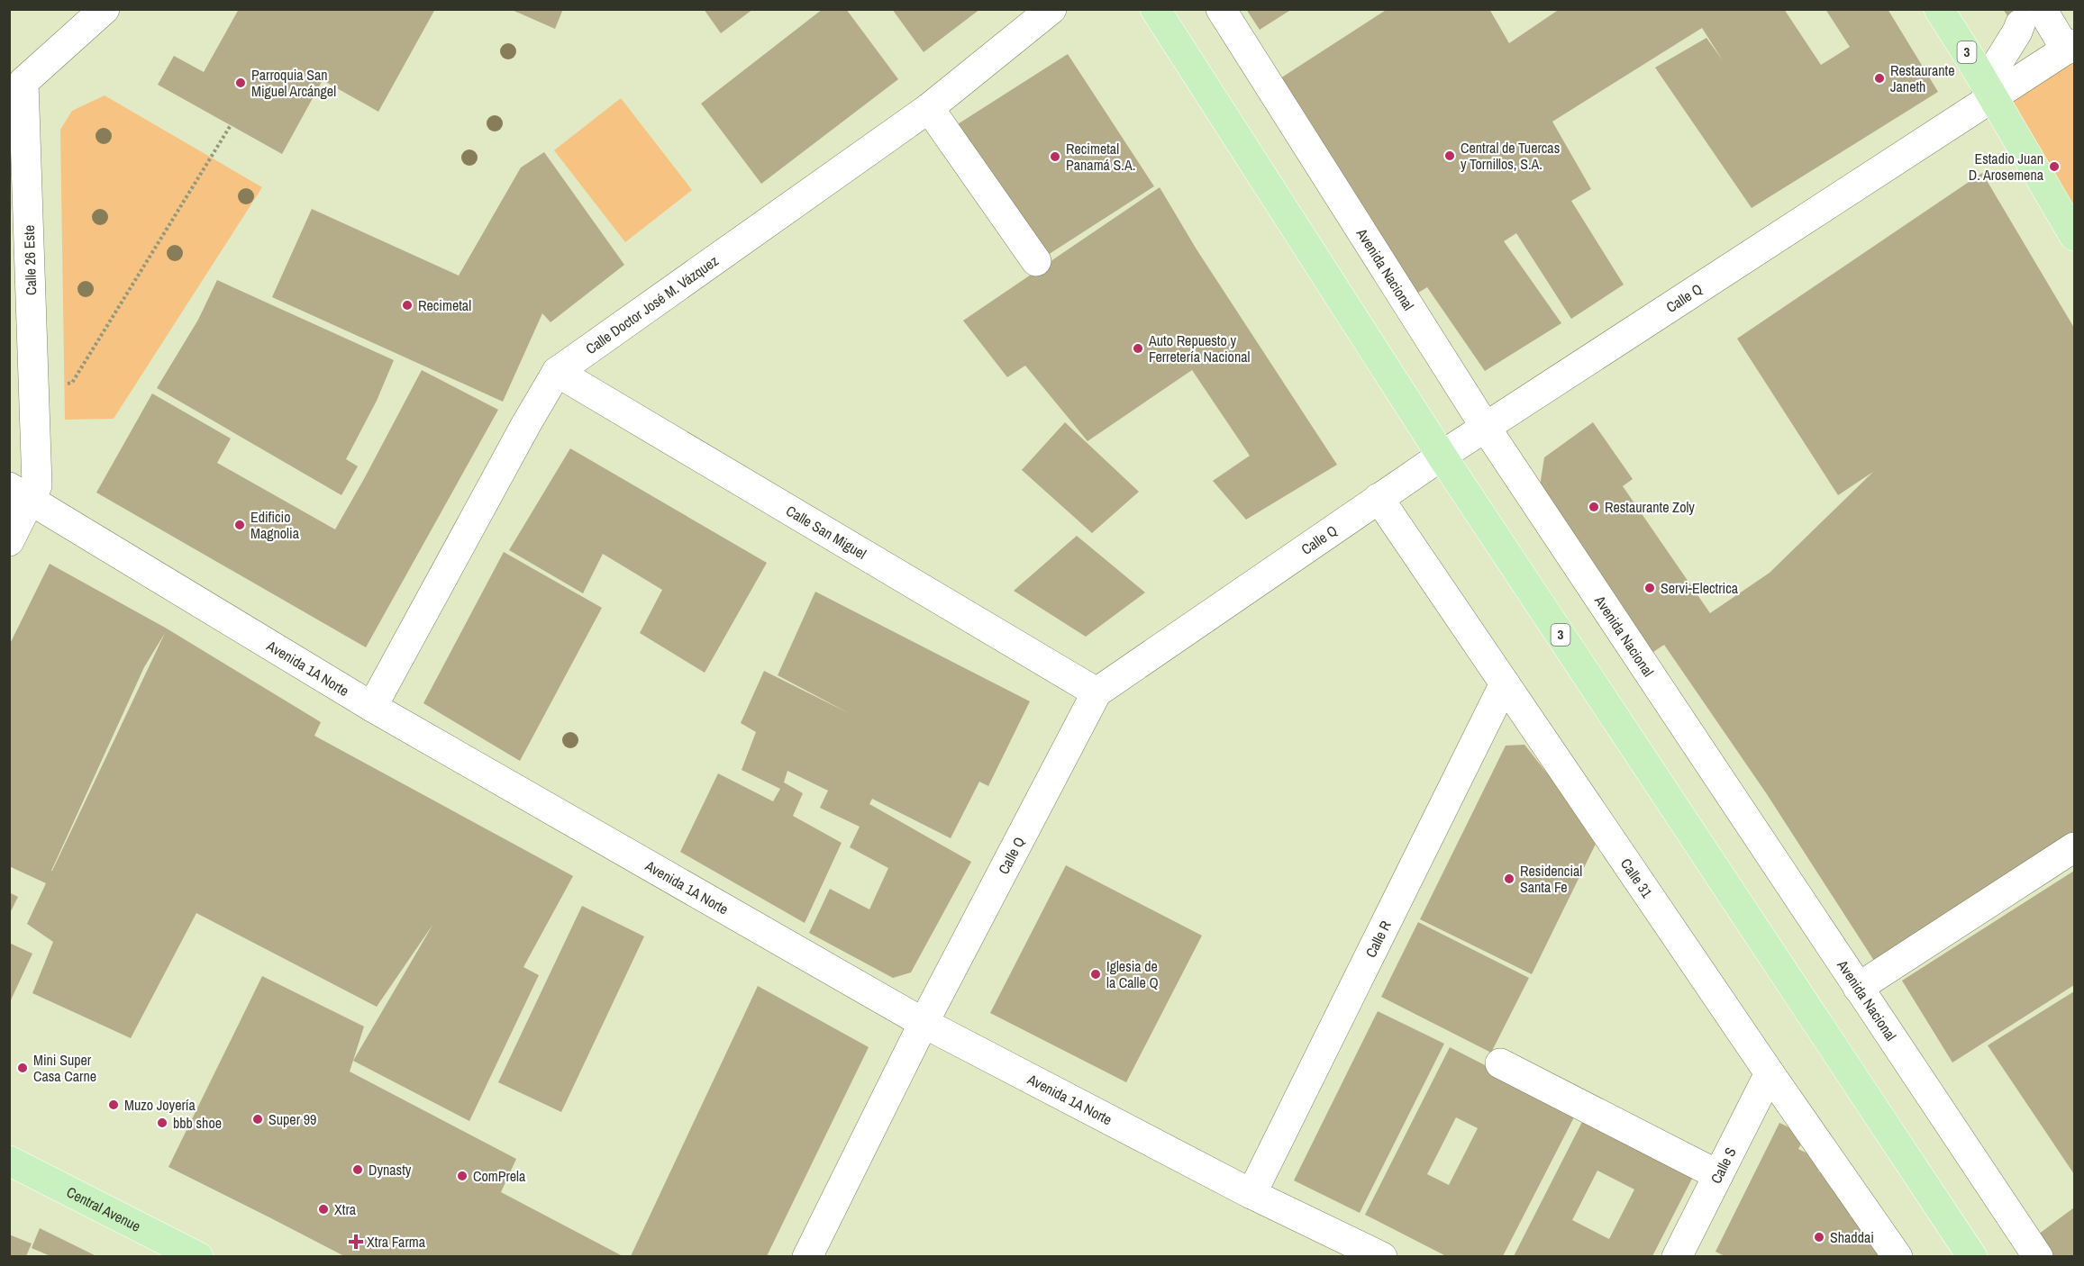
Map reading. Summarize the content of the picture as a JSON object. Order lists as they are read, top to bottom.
{
  "streets": {
    "main road": ["3", "Central Avenue"],
    "street": [
      "Calle 26 Este",
      "Avenida Nacional",
      "Calle Q",
      "Calle Doctor José M. Vázquez",
      "Calle San Miguel",
      "Avenida 1A Norte",
      "Calle 31",
      "Calle R",
      "Calle S"
    ]
  },
  "crossings": [
    ["3", "Calle Q"],
    ["Calle 26 Este", "Avenida 1A Norte"],
    ["Avenida Nacional", "Calle Q"],
    ["Calle Q", "Calle San Miguel"],
    ["Calle Q", "Avenida 1A Norte"],
    ["Calle Q", "Calle 31"],
    ["Calle Doctor José M. Vázquez", "Calle San Miguel"],
    ["Calle Doctor José M. Vázquez", "Avenida 1A Norte"],
    ["Avenida 1A Norte", "Calle R"],
    ["Calle 31", "Calle R"],
    ["Calle 31", "Calle S"]
  ],
  "places": {
    "other": [
      "Restaurante Janeth",
      "Parroquia San Miguel Arcángel",
      "Central de Tuercas y Tornillos, S.A.",
      "Recimetal Panamá S.A.",
      "Estadio Juan D. Arosemena",
      "Recimetal",
      "Auto Repuesto y Ferretería Nacional",
      "Restaurante Zoly",
      "Edificio Magnolia",
      "Servi-Electrica",
      "Residencial Santa Fe",
      "Iglesia de la Calle Q",
      "Mini Super Casa Carne",
      "Muzo Joyería",
      "Super 99",
      "bbb shoe",
      "Dynasty",
      "ComPrela",
      "Xtra",
      "Shaddai"
    ],
    "health": ["Xtra Farma"]
  }
}
